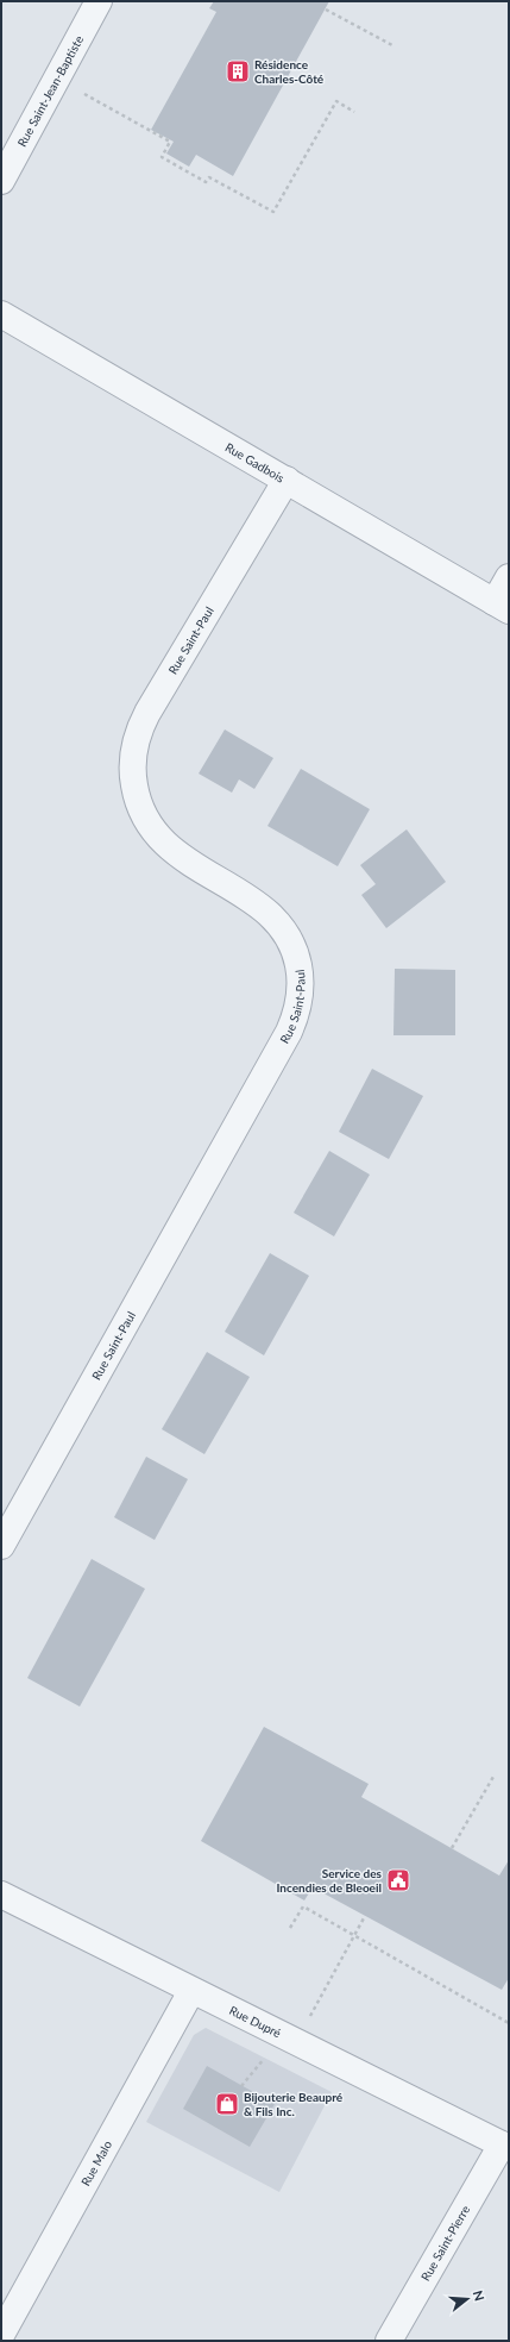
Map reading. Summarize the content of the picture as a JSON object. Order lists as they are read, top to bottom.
{
  "streets": {
    "street": [
      "Rue Saint-Jean-Baptiste",
      "Rue Gadbois",
      "Rue Saint-Paul",
      "Rue Dupré",
      "Rue Malo",
      "Rue Saint-Pierre"
    ]
  },
  "crossings": [
    ["Rue Gadbois", "Rue Saint-Paul"],
    ["Rue Dupré", "Rue Malo"],
    ["Rue Dupré", "Rue Saint-Pierre"]
  ],
  "places": {
    "building": ["Résidence Charles-Côté"],
    "public building": ["Service des Incendies de Bleoeil"],
    "shop": ["Bijouterie Beaupré & Fils Inc."]
  },
  "north": "right"
}
